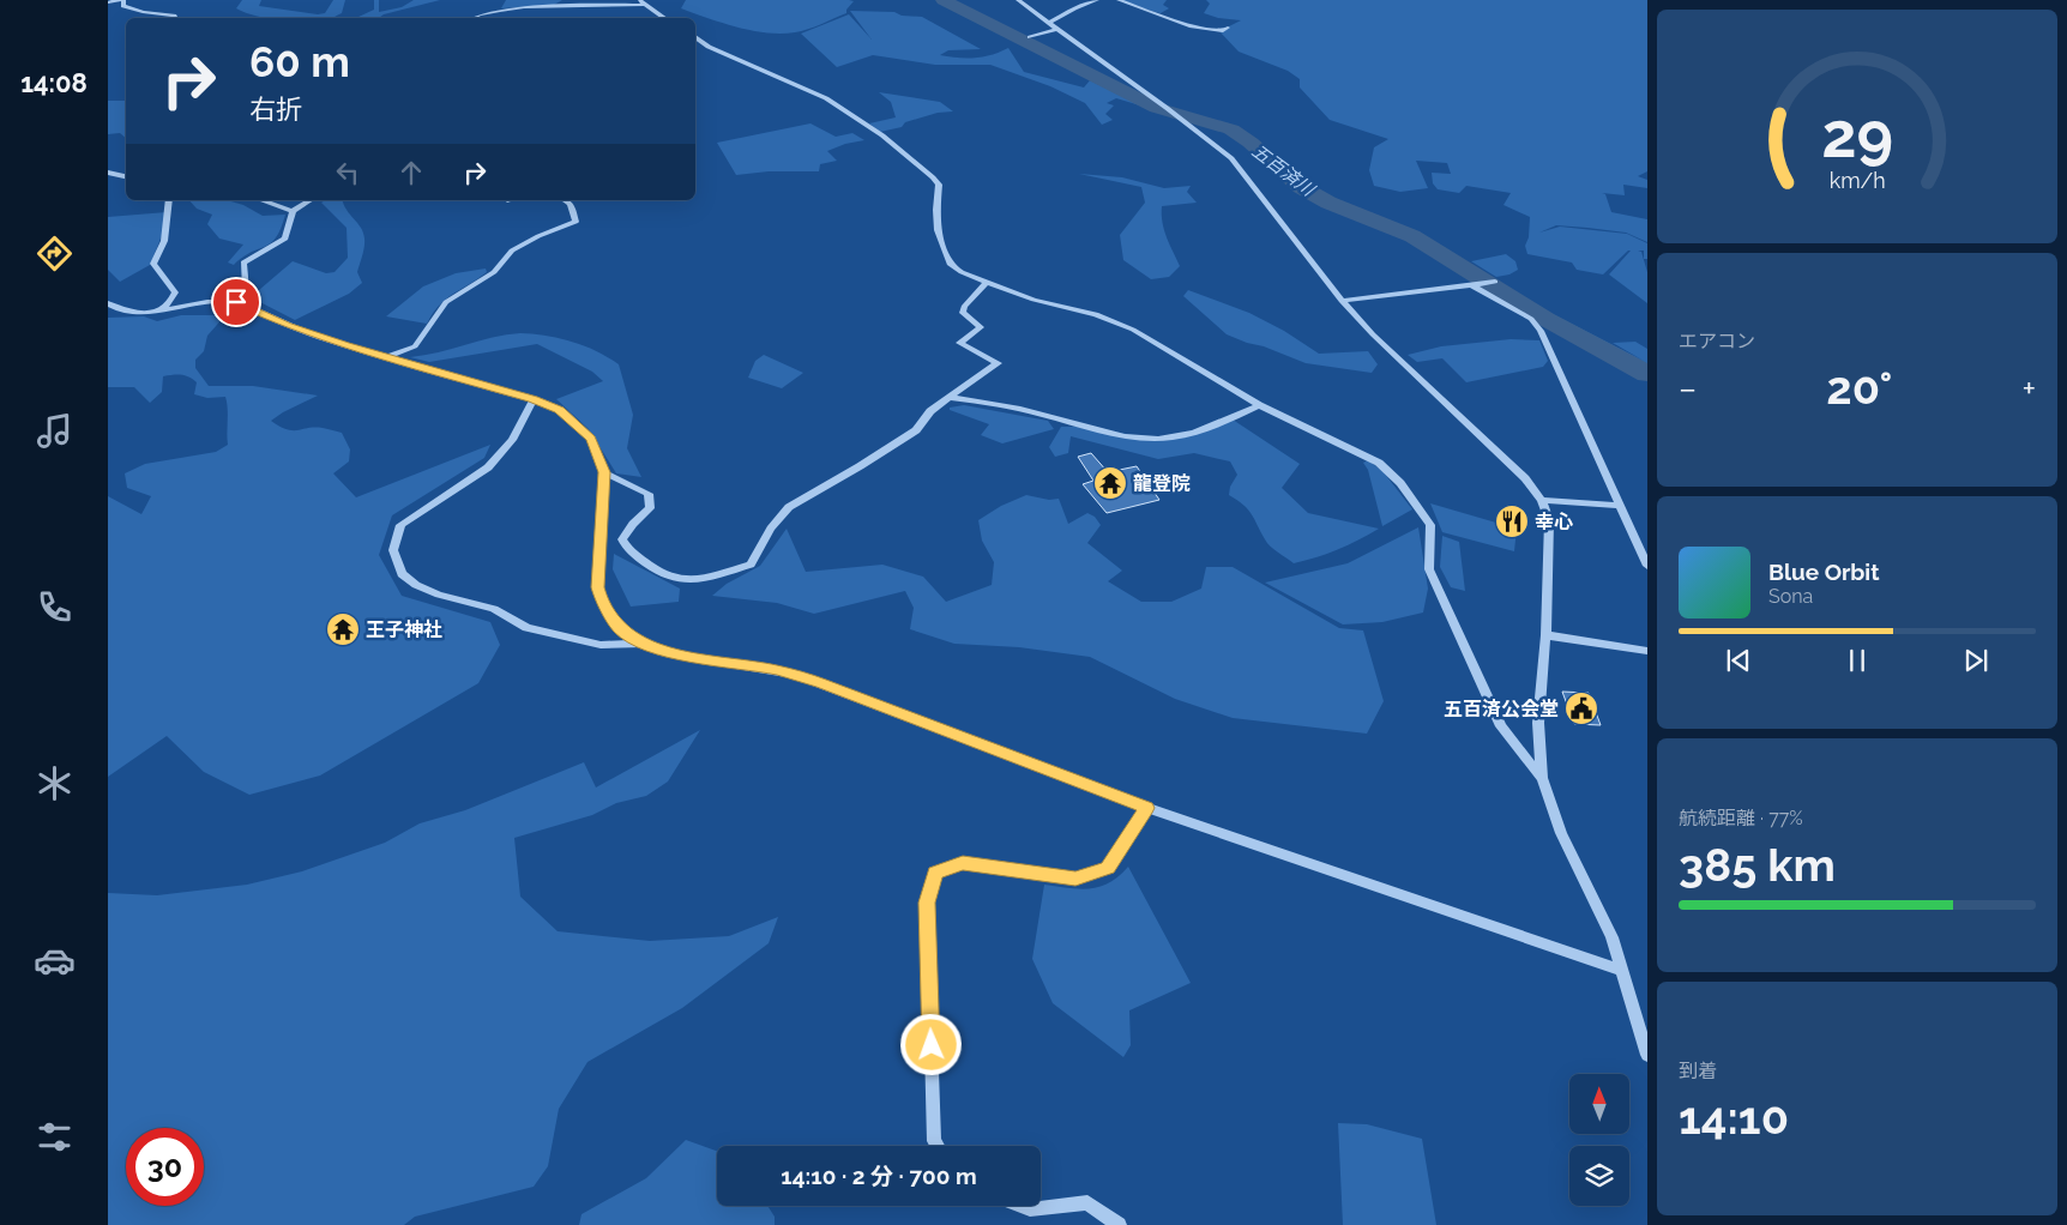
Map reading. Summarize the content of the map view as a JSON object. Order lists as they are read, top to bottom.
{
  "water": ["五百済川"],
  "places": {
    "temple": ["龍登院", "王子神社"],
    "restaurant": ["幸心"],
    "public building": ["五百済公会堂"]
  },
  "north": "top",
  "page": {
    "tabs": "14:08",
    "turn": ["60 m", "右折"],
    "tile": [
      "エアコン",
      ["航続距離 · 77%", "385 km"],
      ["到着", "14:10"]
    ],
    "heat": ["−", "20°", "+"],
    "song": ["Blue Orbit", "Sona"],
    "limit": "30",
    "trip": "14:10 · 2 分 · 700 m",
    "gauge": ["29", "km/h"]
  }
}
